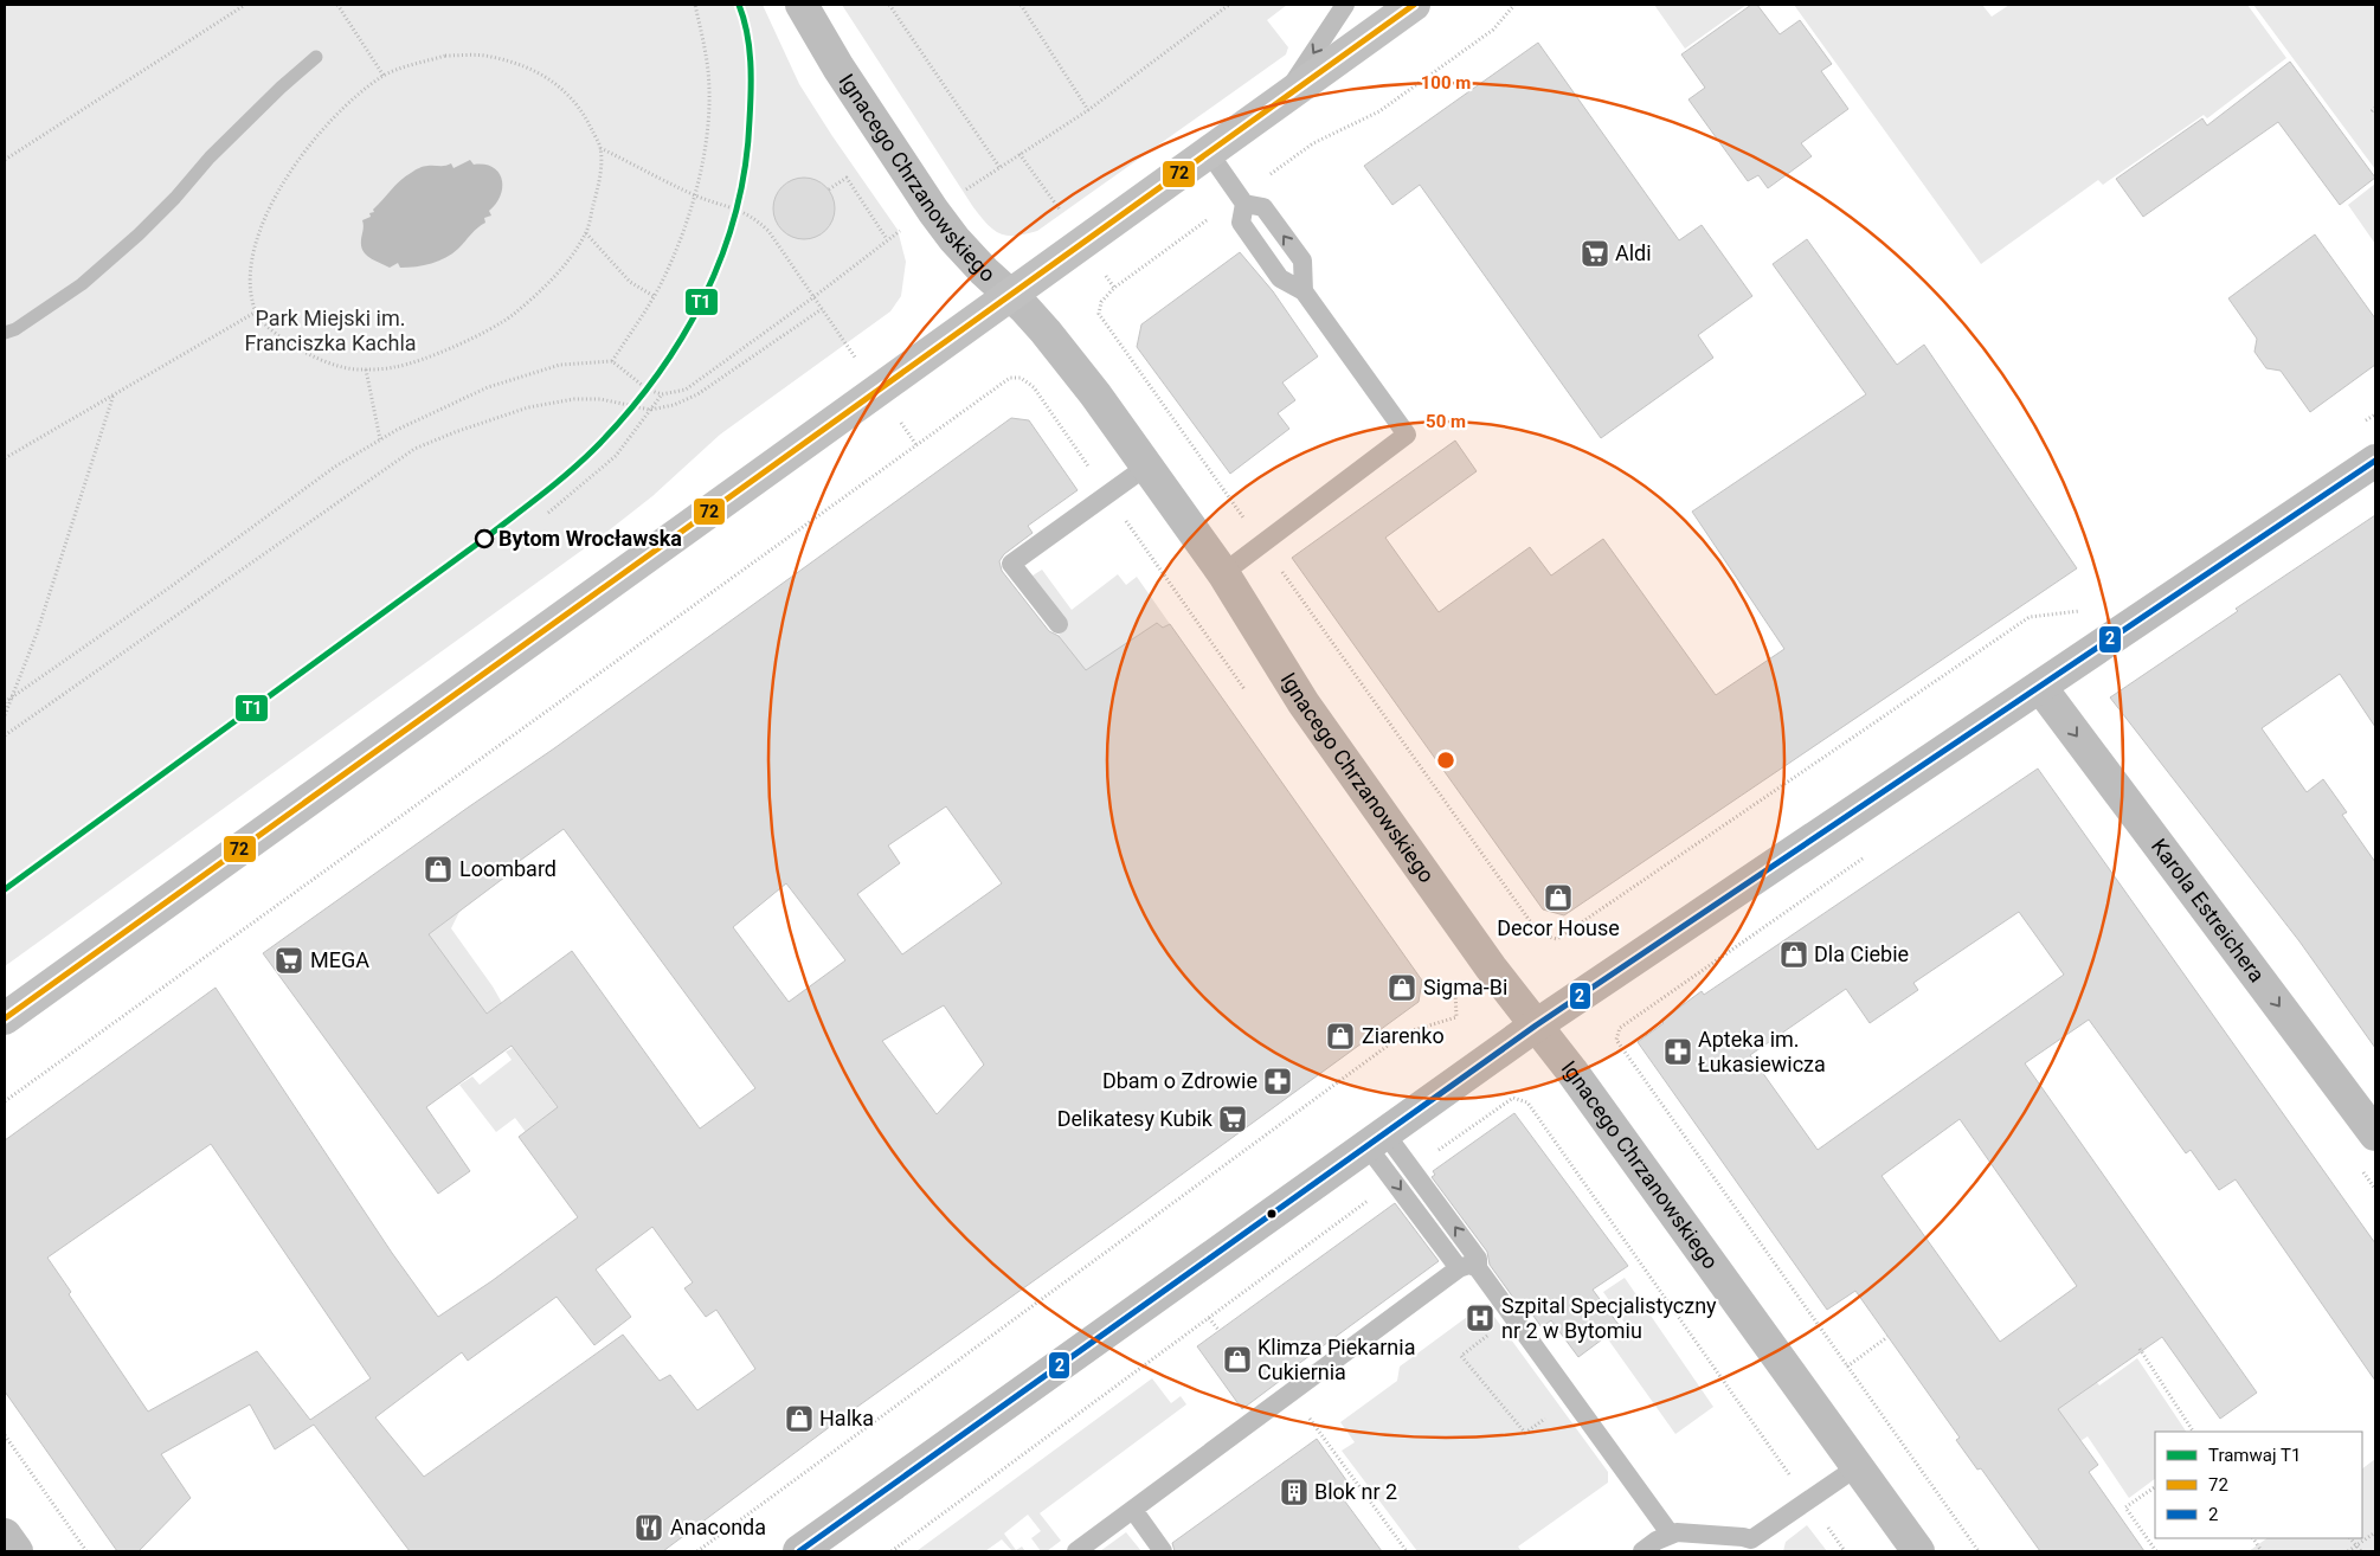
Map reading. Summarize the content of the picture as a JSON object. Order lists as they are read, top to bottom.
{
  "streets": {
    "street": ["Ignacego Chrzanowskiego", "Karola Estreichera"]
  },
  "one_way": ["Karola Estreichera"],
  "parks": ["Park Miejski im. Franciszka Kachla"],
  "places": {
    "supermarket": ["Aldi", "MEGA", "Delikatesy Kubik"],
    "other": ["Bytom Wrocławska"],
    "shop": [
      "Loombard",
      "Decor House",
      "Dla Ciebie",
      "Sigma-Bi",
      "Ziarenko",
      "Klimza Piekarnia Cukiernia",
      "Halka"
    ],
    "pharmacy": ["Apteka im. Łukasiewicza", "Dbam o Zdrowie"],
    "hospital": ["Szpital Specjalistyczny nr 2 w Bytomiu"],
    "building": ["Blok nr 2"],
    "restaurant": ["Anaconda"]
  },
  "lines": ["tram line T1", "transit line 72", "transit line 2"],
  "legend": ["Tramwaj T1", "72", "2"],
  "rings": ["100 m", "50 m"]
}
